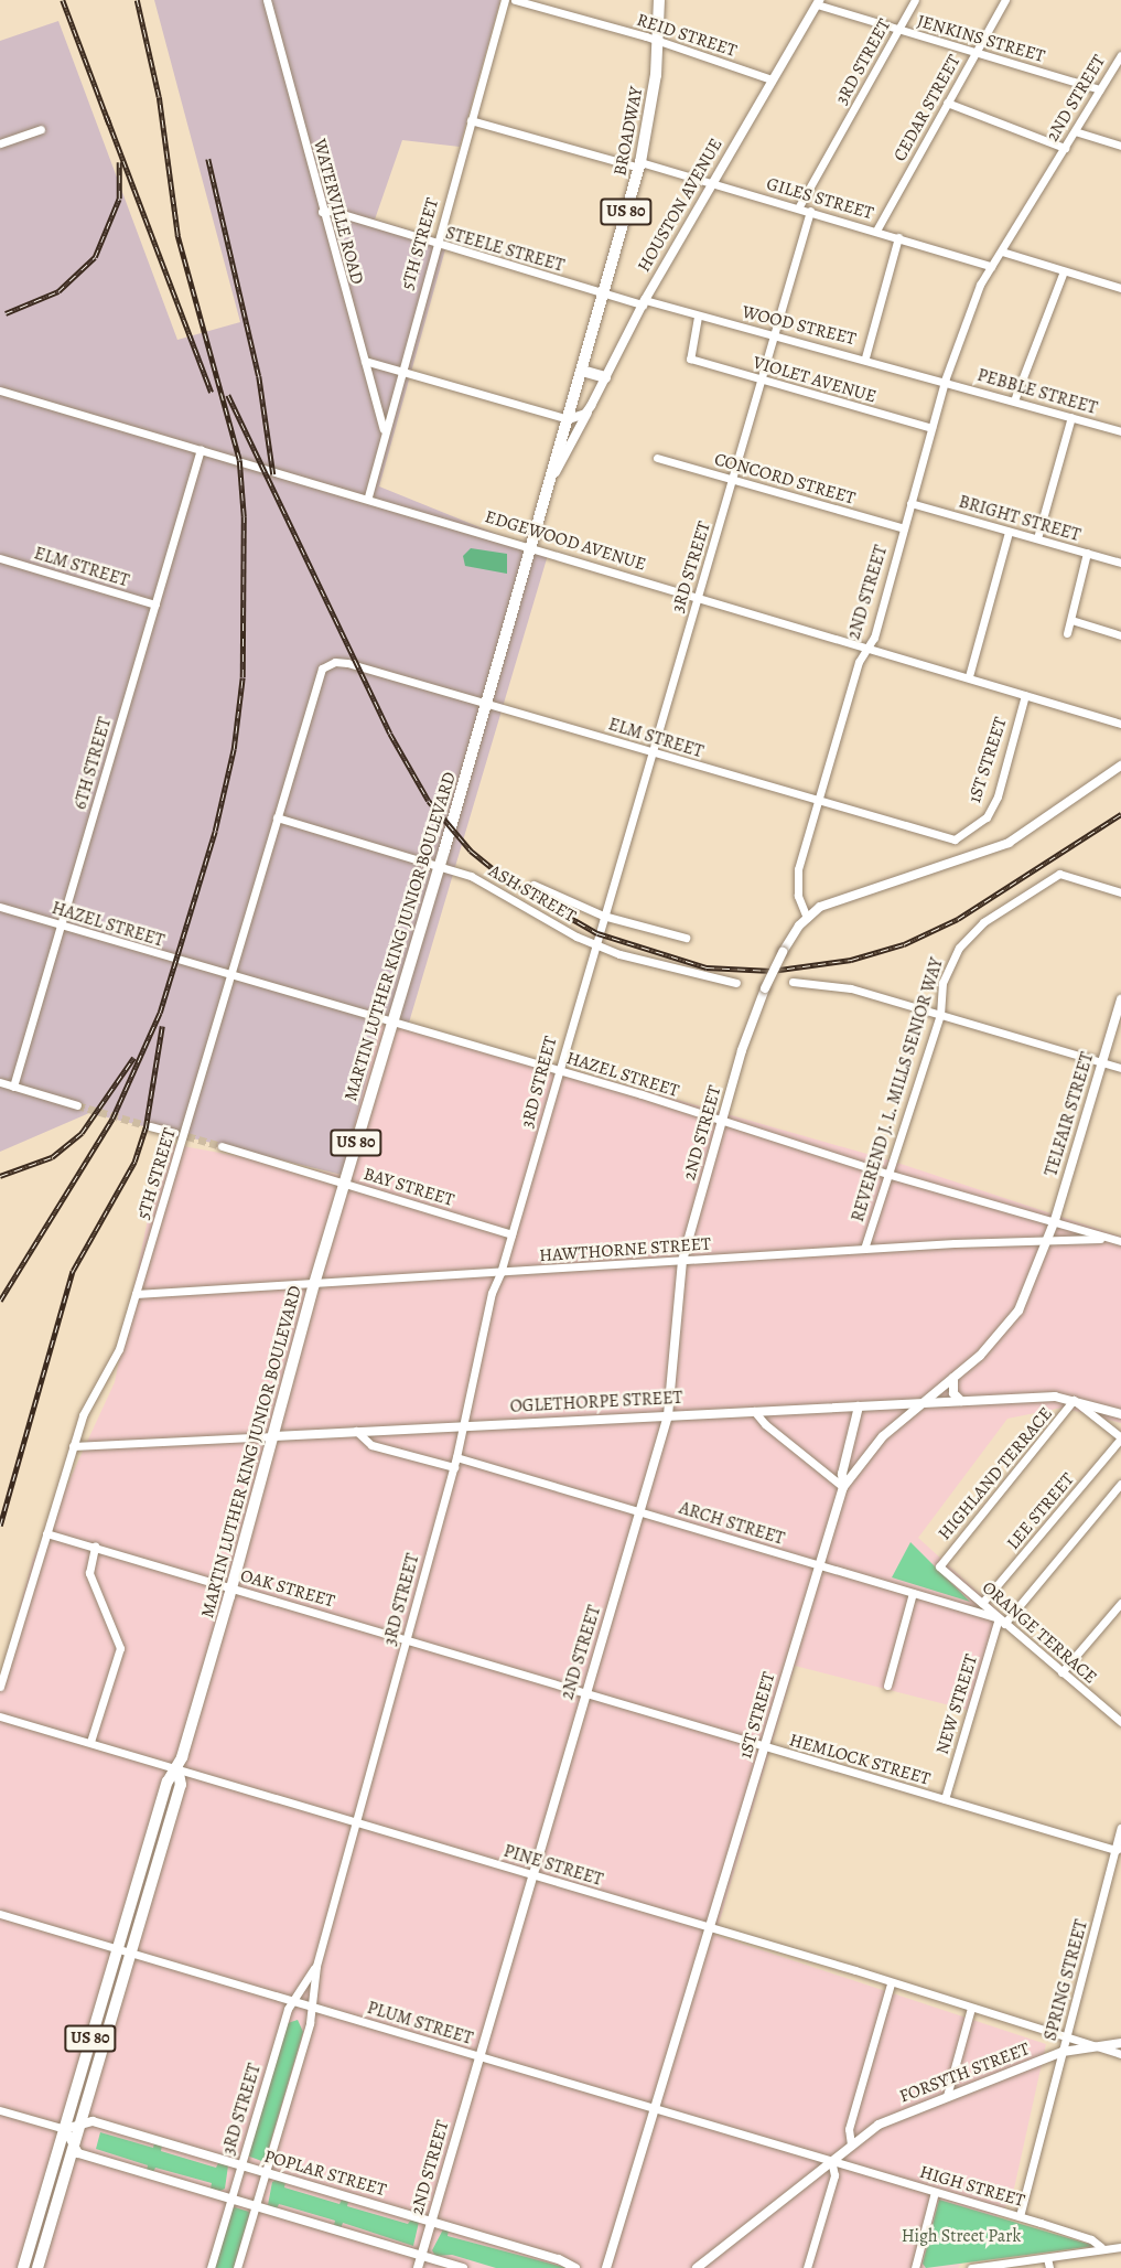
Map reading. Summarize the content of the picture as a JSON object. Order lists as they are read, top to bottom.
{
  "streets": {
    "main road": ["BROADWAY", "US 80", "MARTIN LUTHER KING JUNIOR BOULEVARD"],
    "street": [
      "REID STREET",
      "JENKINS STREET",
      "3RD STREET",
      "2ND STREET",
      "CEDAR STREET",
      "GILES STREET",
      "HOUSTON AVENUE",
      "WATERVILLE ROAD",
      "5TH STREET",
      "STEELE STREET",
      "WOOD STREET",
      "VIOLET AVENUE",
      "PEBBLE STREET",
      "CONCORD STREET",
      "BRIGHT STREET",
      "EDGEWOOD AVENUE",
      "ELM STREET",
      "1ST STREET",
      "6TH STREET",
      "ASH STREET",
      "HAZEL STREET",
      "REVEREND J. L. MILLS SENIOR WAY",
      "TELFAIR STREET",
      "BAY STREET",
      "HAWTHORNE STREET",
      "OGLETHORPE STREET",
      "HIGHLAND TERRACE",
      "LEE STREET",
      "ARCH STREET",
      "OAK STREET",
      "ORANGE TERRACE",
      "NEW STREET",
      "HEMLOCK STREET",
      "PINE STREET",
      "SPRING STREET",
      "PLUM STREET",
      "FORSYTH STREET",
      "POPLAR STREET",
      "HIGH STREET"
    ]
  },
  "crossings": [
    ["REID STREET", "BROADWAY"],
    ["REID STREET", "HOUSTON AVENUE"],
    ["JENKINS STREET", "3RD STREET"],
    ["JENKINS STREET", "2ND STREET"],
    ["JENKINS STREET", "CEDAR STREET"],
    ["JENKINS STREET", "HOUSTON AVENUE"],
    ["3RD STREET", "GILES STREET"],
    ["3RD STREET", "WOOD STREET"],
    ["3RD STREET", "VIOLET AVENUE"],
    ["3RD STREET", "CONCORD STREET"],
    ["3RD STREET", "EDGEWOOD AVENUE"],
    ["3RD STREET", "ELM STREET"],
    ["3RD STREET", "ASH STREET"],
    ["3RD STREET", "HAZEL STREET"],
    ["3RD STREET", "BAY STREET"],
    ["3RD STREET", "HAWTHORNE STREET"],
    ["3RD STREET", "OGLETHORPE STREET"],
    ["3RD STREET", "ARCH STREET"],
    ["3RD STREET", "OAK STREET"],
    ["3RD STREET", "HEMLOCK STREET"],
    ["3RD STREET", "PINE STREET"],
    ["3RD STREET", "PLUM STREET"],
    ["3RD STREET", "POPLAR STREET"],
    ["2ND STREET", "GILES STREET"],
    ["2ND STREET", "WOOD STREET"],
    ["2ND STREET", "VIOLET AVENUE"],
    ["2ND STREET", "PEBBLE STREET"],
    ["2ND STREET", "CONCORD STREET"],
    ["2ND STREET", "BRIGHT STREET"],
    ["2ND STREET", "EDGEWOOD AVENUE"],
    ["2ND STREET", "ELM STREET"],
    ["2ND STREET", "HAZEL STREET"],
    ["2ND STREET", "HAWTHORNE STREET"],
    ["2ND STREET", "OGLETHORPE STREET"],
    ["2ND STREET", "ARCH STREET"],
    ["2ND STREET", "HEMLOCK STREET"],
    ["2ND STREET", "PINE STREET"],
    ["2ND STREET", "PLUM STREET"],
    ["2ND STREET", "POPLAR STREET"],
    ["CEDAR STREET", "GILES STREET"],
    ["BROADWAY", "GILES STREET"],
    ["BROADWAY", "STEELE STREET"],
    ["BROADWAY", "WOOD STREET"],
    ["BROADWAY", "MARTIN LUTHER KING JUNIOR BOULEVARD"],
    ["GILES STREET", "HOUSTON AVENUE"],
    ["GILES STREET", "5TH STREET"],
    ["HOUSTON AVENUE", "WOOD STREET"],
    ["HOUSTON AVENUE", "MARTIN LUTHER KING JUNIOR BOULEVARD"],
    ["WATERVILLE ROAD", "5TH STREET"],
    ["WATERVILLE ROAD", "STEELE STREET"],
    ["5TH STREET", "STEELE STREET"],
    ["5TH STREET", "EDGEWOOD AVENUE"],
    ["5TH STREET", "ELM STREET"],
    ["5TH STREET", "ASH STREET"],
    ["5TH STREET", "HAZEL STREET"],
    ["5TH STREET", "HAWTHORNE STREET"],
    ["5TH STREET", "OGLETHORPE STREET"],
    ["5TH STREET", "OAK STREET"],
    ["STEELE STREET", "WOOD STREET"],
    ["WOOD STREET", "VIOLET AVENUE"],
    ["WOOD STREET", "PEBBLE STREET"],
    ["EDGEWOOD AVENUE", "1ST STREET"],
    ["EDGEWOOD AVENUE", "6TH STREET"],
    ["EDGEWOOD AVENUE", "MARTIN LUTHER KING JUNIOR BOULEVARD"],
    ["ELM STREET", "1ST STREET"],
    ["ELM STREET", "6TH STREET"],
    ["ELM STREET", "MARTIN LUTHER KING JUNIOR BOULEVARD"],
    ["1ST STREET", "TELFAIR STREET"],
    ["1ST STREET", "HAWTHORNE STREET"],
    ["1ST STREET", "OGLETHORPE STREET"],
    ["1ST STREET", "ARCH STREET"],
    ["1ST STREET", "HEMLOCK STREET"],
    ["1ST STREET", "PINE STREET"],
    ["1ST STREET", "PLUM STREET"],
    ["6TH STREET", "HAZEL STREET"],
    ["ASH STREET", "MARTIN LUTHER KING JUNIOR BOULEVARD"],
    ["HAZEL STREET", "MARTIN LUTHER KING JUNIOR BOULEVARD"],
    ["HAZEL STREET", "REVEREND J. L. MILLS SENIOR WAY"],
    ["HAZEL STREET", "TELFAIR STREET"],
    ["HAZEL STREET", "HAWTHORNE STREET"],
    ["MARTIN LUTHER KING JUNIOR BOULEVARD", "BAY STREET"],
    ["MARTIN LUTHER KING JUNIOR BOULEVARD", "HAWTHORNE STREET"],
    ["MARTIN LUTHER KING JUNIOR BOULEVARD", "OGLETHORPE STREET"],
    ["MARTIN LUTHER KING JUNIOR BOULEVARD", "OAK STREET"],
    ["MARTIN LUTHER KING JUNIOR BOULEVARD", "PINE STREET"],
    ["MARTIN LUTHER KING JUNIOR BOULEVARD", "PLUM STREET"],
    ["MARTIN LUTHER KING JUNIOR BOULEVARD", "POPLAR STREET"],
    ["REVEREND J. L. MILLS SENIOR WAY", "HAWTHORNE STREET"],
    ["TELFAIR STREET", "HAWTHORNE STREET"],
    ["OGLETHORPE STREET", "HIGHLAND TERRACE"],
    ["HIGHLAND TERRACE", "ORANGE TERRACE"],
    ["LEE STREET", "ORANGE TERRACE"],
    ["ARCH STREET", "ORANGE TERRACE"],
    ["ARCH STREET", "NEW STREET"],
    ["OAK STREET", "HEMLOCK STREET"],
    ["ORANGE TERRACE", "NEW STREET"],
    ["NEW STREET", "HEMLOCK STREET"],
    ["HEMLOCK STREET", "SPRING STREET"],
    ["PINE STREET", "SPRING STREET"],
    ["PINE STREET", "FORSYTH STREET"],
    ["SPRING STREET", "FORSYTH STREET"],
    ["SPRING STREET", "HIGH STREET"],
    ["PLUM STREET", "FORSYTH STREET"],
    ["PLUM STREET", "HIGH STREET"],
    ["FORSYTH STREET", "HIGH STREET"]
  ],
  "parks": ["High Street Park"]
}
